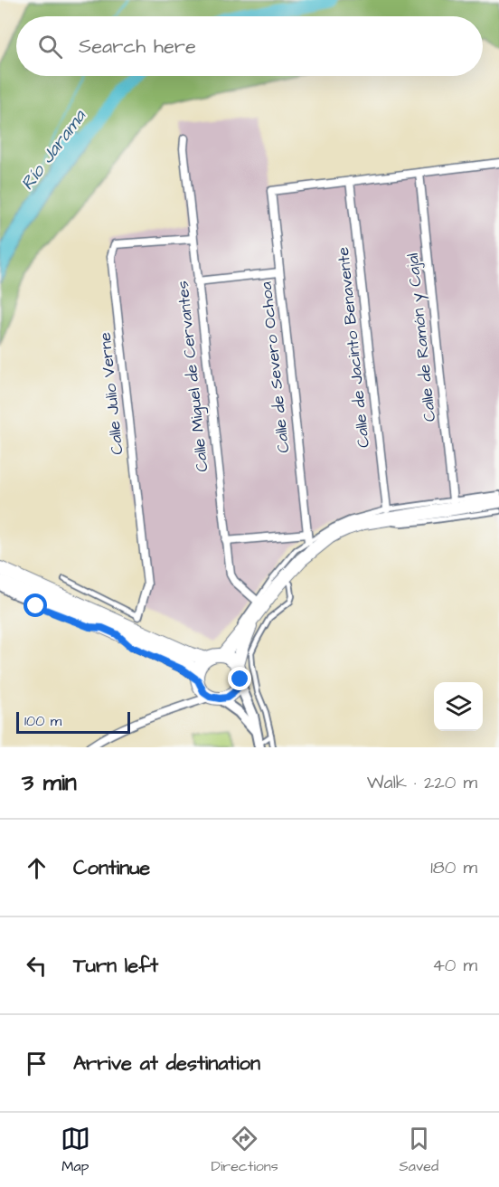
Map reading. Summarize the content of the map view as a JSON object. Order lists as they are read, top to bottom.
{
  "streets": {
    "street": [
      "Calle de Ramón y Cajal",
      "Calle de Jacinto Benavente",
      "Calle de Severo Ochoa",
      "Calle Miguel de Cervantes",
      "Calle Julio Verne"
    ]
  },
  "crossings": [
    ["Calle de Jacinto Benavente", "Calle de Severo Ochoa"],
    ["Calle Miguel de Cervantes", "Calle Julio Verne"]
  ],
  "water": ["Río Jarama"],
  "scale_bar": "100 m",
  "page": {
    "search": "Search here",
    "scale": "100 m",
    "heading": ["3 min", "Walk · 220 m"],
    "list": [
      ["Continue", "180 m"],
      ["Turn left", "40 m"],
      "Arrive at destination"
    ],
    "nav": ["Map", "Directions", "Saved"]
  }
}
